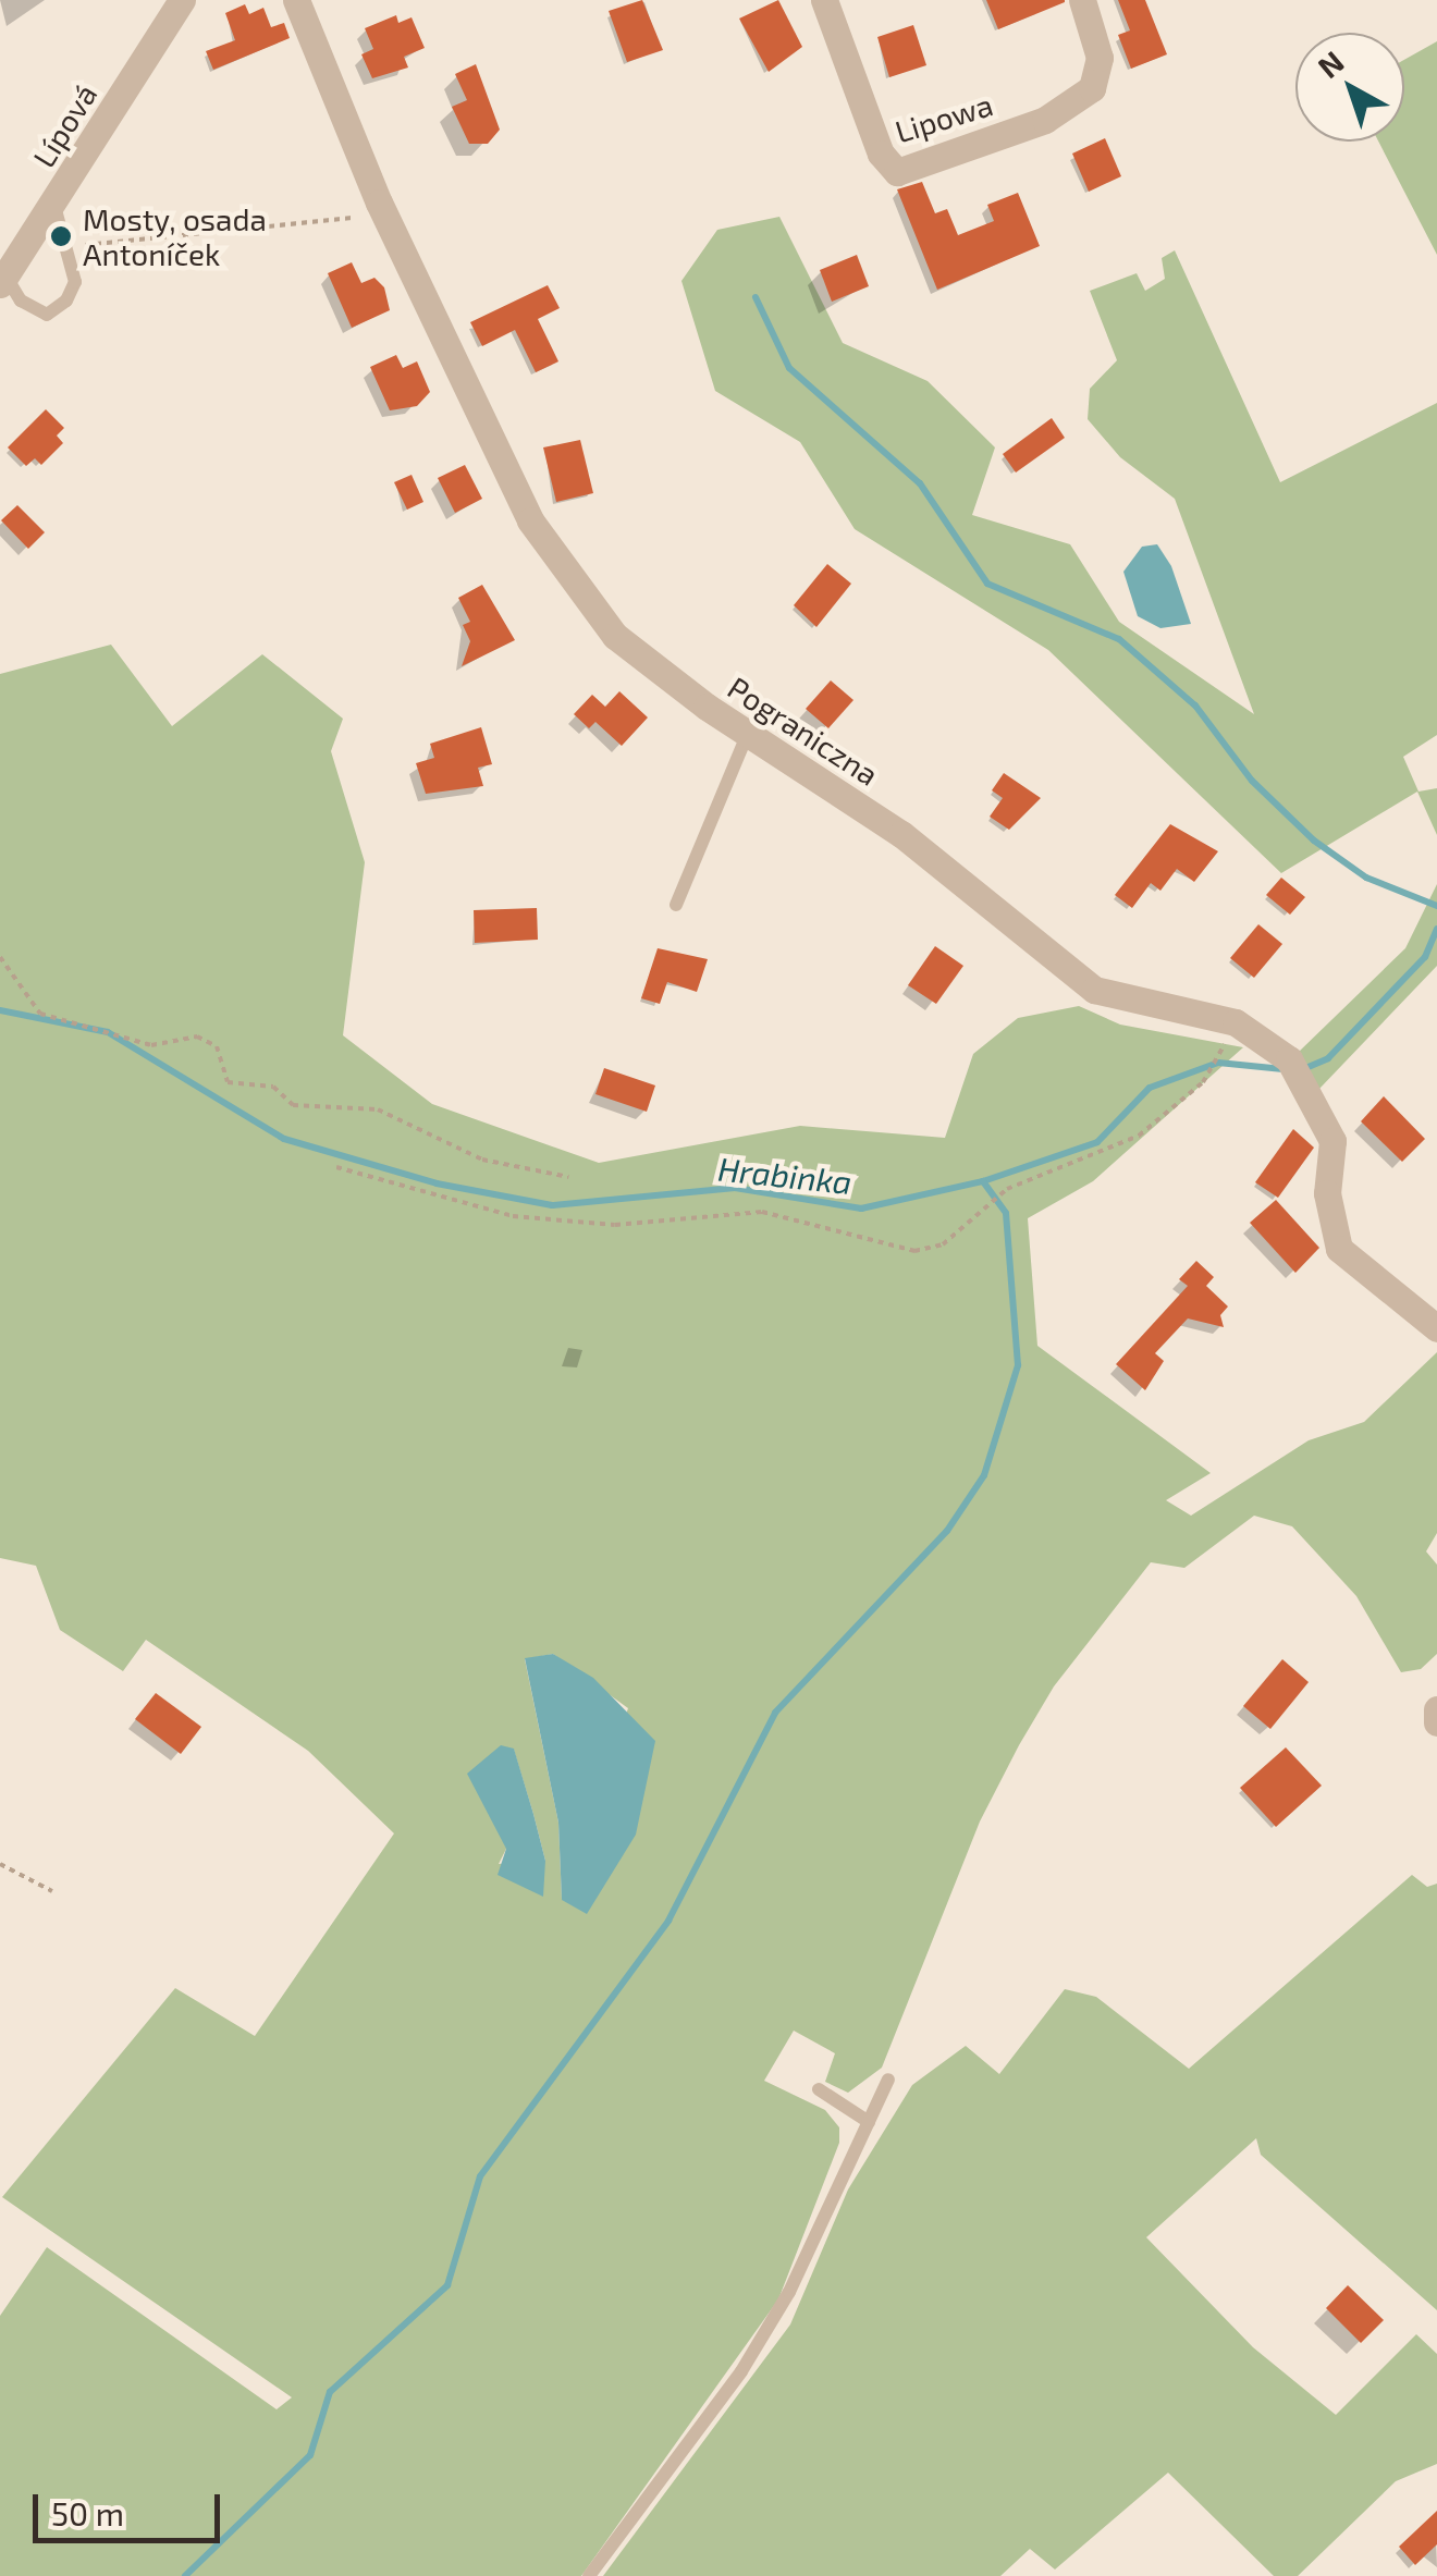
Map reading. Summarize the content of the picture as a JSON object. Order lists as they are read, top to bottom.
{
  "streets": {
    "street": ["Lipowa", "Lípová", "Pograniczna"]
  },
  "water": ["Hrabinka"],
  "places": ["Mosty, osada Antoníček"],
  "scale_bar": "50 m",
  "north": "top left"
}
